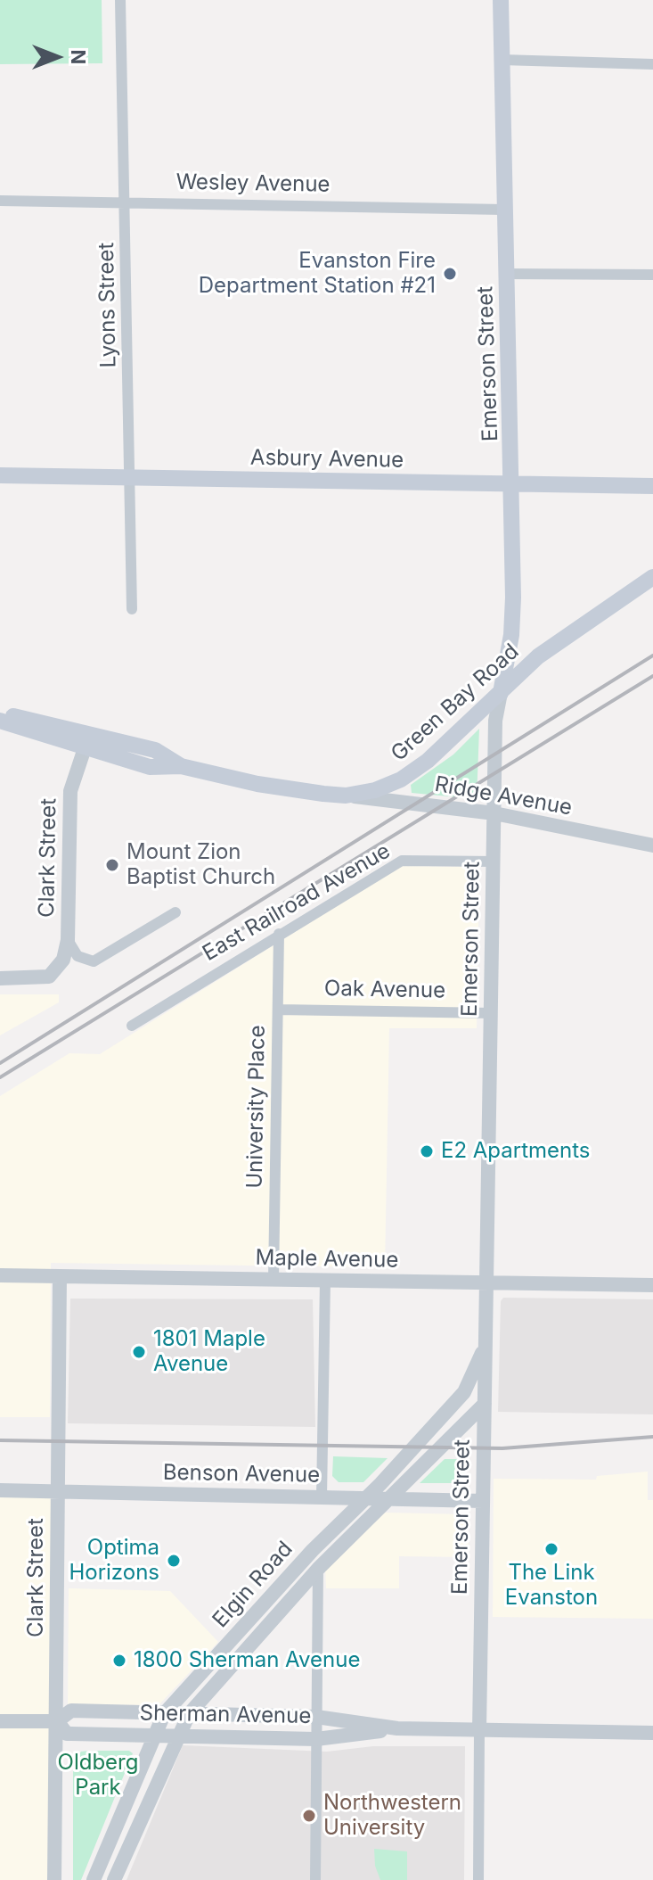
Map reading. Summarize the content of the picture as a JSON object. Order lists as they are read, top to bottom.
{
  "streets": {
    "main road": ["Emerson Street", "Asbury Avenue", "Green Bay Road"],
    "street": [
      "Wesley Avenue",
      "Lyons Street",
      "Ridge Avenue",
      "Clark Street",
      "East Railroad Avenue",
      "Oak Avenue",
      "University Place",
      "Maple Avenue",
      "Benson Avenue",
      "Elgin Road",
      "Sherman Avenue"
    ]
  },
  "crossings": [
    ["Wesley Avenue", "Lyons Street"],
    ["Wesley Avenue", "Emerson Street"],
    ["Lyons Street", "Asbury Avenue"],
    ["Emerson Street", "Asbury Avenue"],
    ["Emerson Street", "Green Bay Road"],
    ["Emerson Street", "Ridge Avenue"],
    ["Emerson Street", "East Railroad Avenue"],
    ["Emerson Street", "Oak Avenue"],
    ["Emerson Street", "Maple Avenue"],
    ["Emerson Street", "Benson Avenue"],
    ["Emerson Street", "Elgin Road"],
    ["Emerson Street", "Sherman Avenue"],
    ["Green Bay Road", "Ridge Avenue"],
    ["Clark Street", "Maple Avenue"],
    ["Clark Street", "Benson Avenue"],
    ["Clark Street", "Sherman Avenue"],
    ["East Railroad Avenue", "University Place"],
    ["Oak Avenue", "University Place"],
    ["University Place", "Maple Avenue"],
    ["Benson Avenue", "Elgin Road"],
    ["Elgin Road", "Sherman Avenue"]
  ],
  "parks": ["Oldberg Park"],
  "places": [
    "Evanston Fire Department Station #21",
    "Mount Zion Baptist Church",
    "E2 Apartments",
    "1801 Maple Avenue",
    "The Link Evanston",
    "Optima Horizons",
    "1800 Sherman Avenue",
    "Northwestern University"
  ],
  "north": "right"
}
